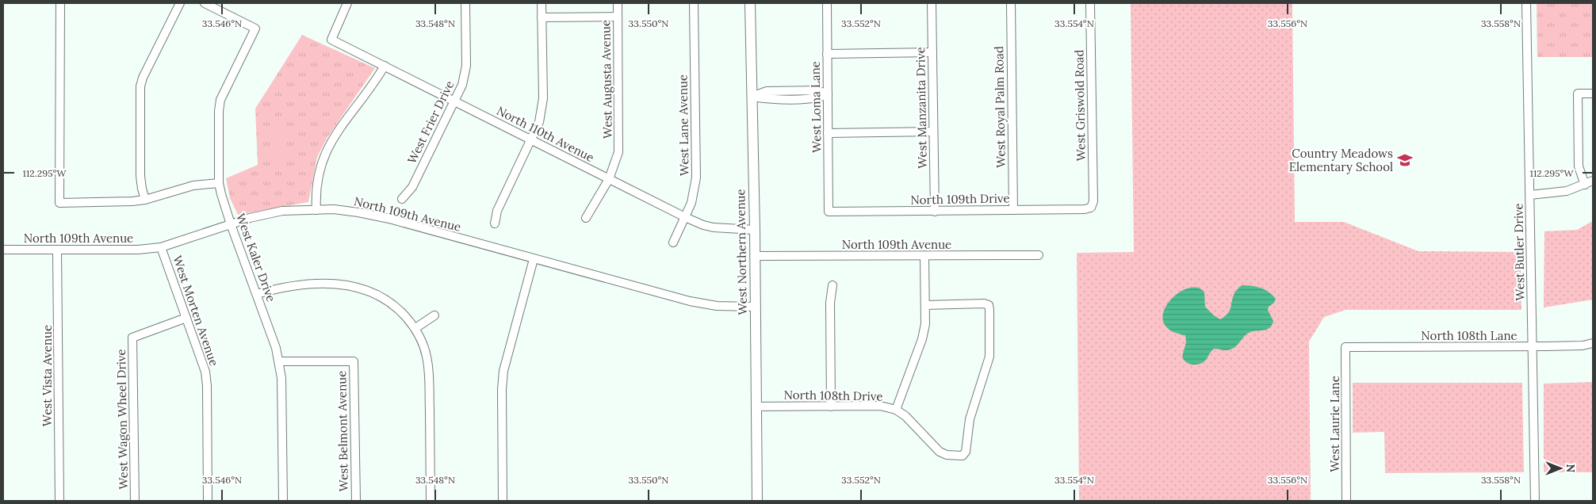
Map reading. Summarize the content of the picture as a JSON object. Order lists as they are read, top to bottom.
{
  "streets": {
    "main road": ["West Northern Avenue"],
    "street": [
      "West Augusta Avenue",
      "West Griswold Road",
      "West Loma Lane",
      "West Royal Palm Road",
      "West Manzanita Drive",
      "West Frier Drive",
      "West Lane Avenue",
      "North 110th Avenue",
      "North 109th Drive",
      "North 109th Avenue",
      "West Butler Drive",
      "West Kaler Drive",
      "West Morten Avenue",
      "North 108th Lane",
      "West Vista Avenue",
      "North 108th Drive",
      "West Wagon Wheel Drive",
      "West Laurie Lane",
      "West Belmont Avenue"
    ]
  },
  "crossings": [
    ["West Augusta Avenue", "North 110th Avenue"],
    ["West Griswold Road", "North 109th Drive"],
    ["West Loma Lane", "North 109th Drive"],
    ["West Royal Palm Road", "North 109th Drive"],
    ["West Manzanita Drive", "North 109th Drive"],
    ["West Frier Drive", "North 110th Avenue"],
    ["West Lane Avenue", "North 110th Avenue"],
    ["North 110th Avenue", "West Northern Avenue"],
    ["North 109th Avenue", "West Northern Avenue"],
    ["North 109th Avenue", "West Kaler Drive"],
    ["North 109th Avenue", "West Morten Avenue"],
    ["North 109th Avenue", "West Vista Avenue"],
    ["West Northern Avenue", "North 108th Drive"],
    ["West Butler Drive", "North 108th Lane"],
    ["West Kaler Drive", "West Belmont Avenue"],
    ["West Morten Avenue", "West Wagon Wheel Drive"],
    ["North 108th Lane", "West Laurie Lane"]
  ],
  "places": {
    "school or university": ["Country Meadows Elementary School"]
  },
  "north": "right",
  "coordinates": [
    "33.546°N",
    "33.548°N",
    "33.550°N",
    "33.552°N",
    "33.554°N",
    "33.556°N",
    "33.558°N",
    "112.295°W"
  ]
}
